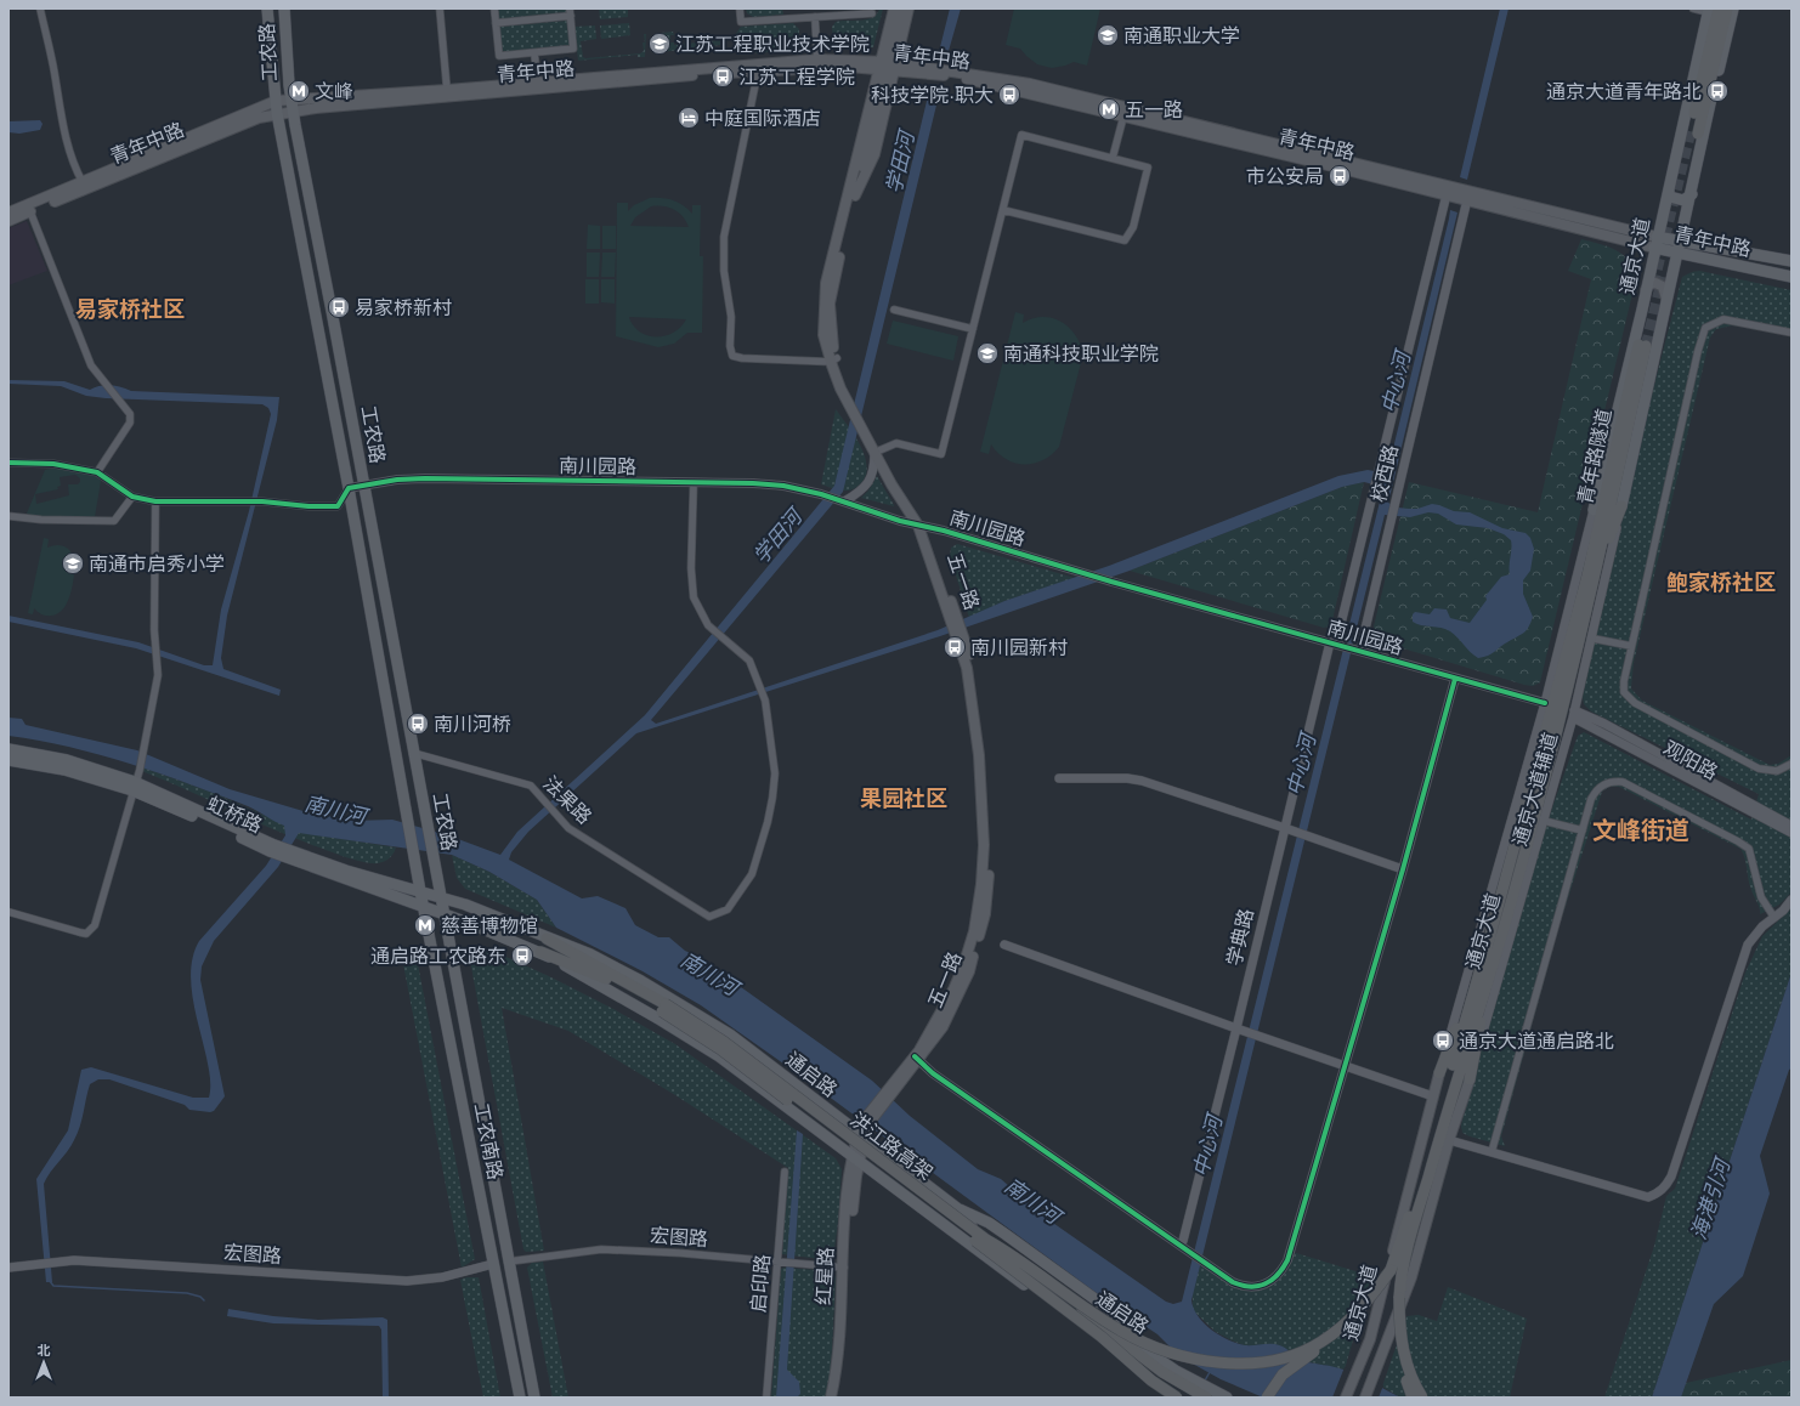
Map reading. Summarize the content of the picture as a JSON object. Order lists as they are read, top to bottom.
{
  "streets": {
    "highway": ["通京大道", "青年路隧道", "洪江路高架"],
    "main road": [
      "工农路",
      "青年中路",
      "五一路",
      "虹桥路",
      "通启路",
      "工农南路",
      "红星路"
    ],
    "street": [
      "南川园路",
      "校西路",
      "观阳路",
      "通京大道辅道",
      "法果路",
      "学典路",
      "宏图路",
      "启印路"
    ]
  },
  "crossings": [
    ["工农路", "青年中路"],
    ["工农路", "南川园路"],
    ["工农路", "法果路"],
    ["工农路", "虹桥路"],
    ["工农路", "通启路"],
    ["工农路", "工农南路"],
    ["青年中路", "通京大道"],
    ["青年中路", "校西路"],
    ["青年中路", "五一路"],
    ["通京大道", "青年路隧道"],
    ["通京大道", "通京大道辅道"],
    ["南川园路", "校西路"],
    ["南川园路", "五一路"],
    ["南川园路", "通京大道辅道"],
    ["南川园路", "法果路"],
    ["南川园路", "学典路"],
    ["校西路", "学典路"],
    ["五一路", "通启路"],
    ["五一路", "红星路"],
    ["观阳路", "通京大道辅道"],
    ["虹桥路", "通启路"],
    ["虹桥路", "工农南路"],
    ["通启路", "工农南路"],
    ["通启路", "洪江路高架"],
    ["通启路", "红星路"],
    ["工农南路", "宏图路"],
    ["宏图路", "红星路"],
    ["宏图路", "启印路"]
  ],
  "districts": [
    "易家桥社区",
    "鲍家桥社区",
    "果园社区",
    "文峰街道"
  ],
  "water": [
    "学田河",
    "中心河",
    "南川河",
    "海港引河"
  ],
  "places": {
    "school or university": [
      "南通职业大学",
      "江苏工程职业技术学院",
      "南通科技职业学院",
      "南通市启秀小学"
    ],
    "bus stop": [
      "江苏工程学院",
      "通京大道青年路北",
      "科技学院·职大",
      "市公安局",
      "易家桥新村",
      "南川园新村",
      "南川河桥",
      "通启路工农路东",
      "通京大道通启路北"
    ],
    "metro station": ["文峰", "五一路", "慈善博物馆"],
    "hotel": ["中庭国际酒店"]
  },
  "north": "top"
}
